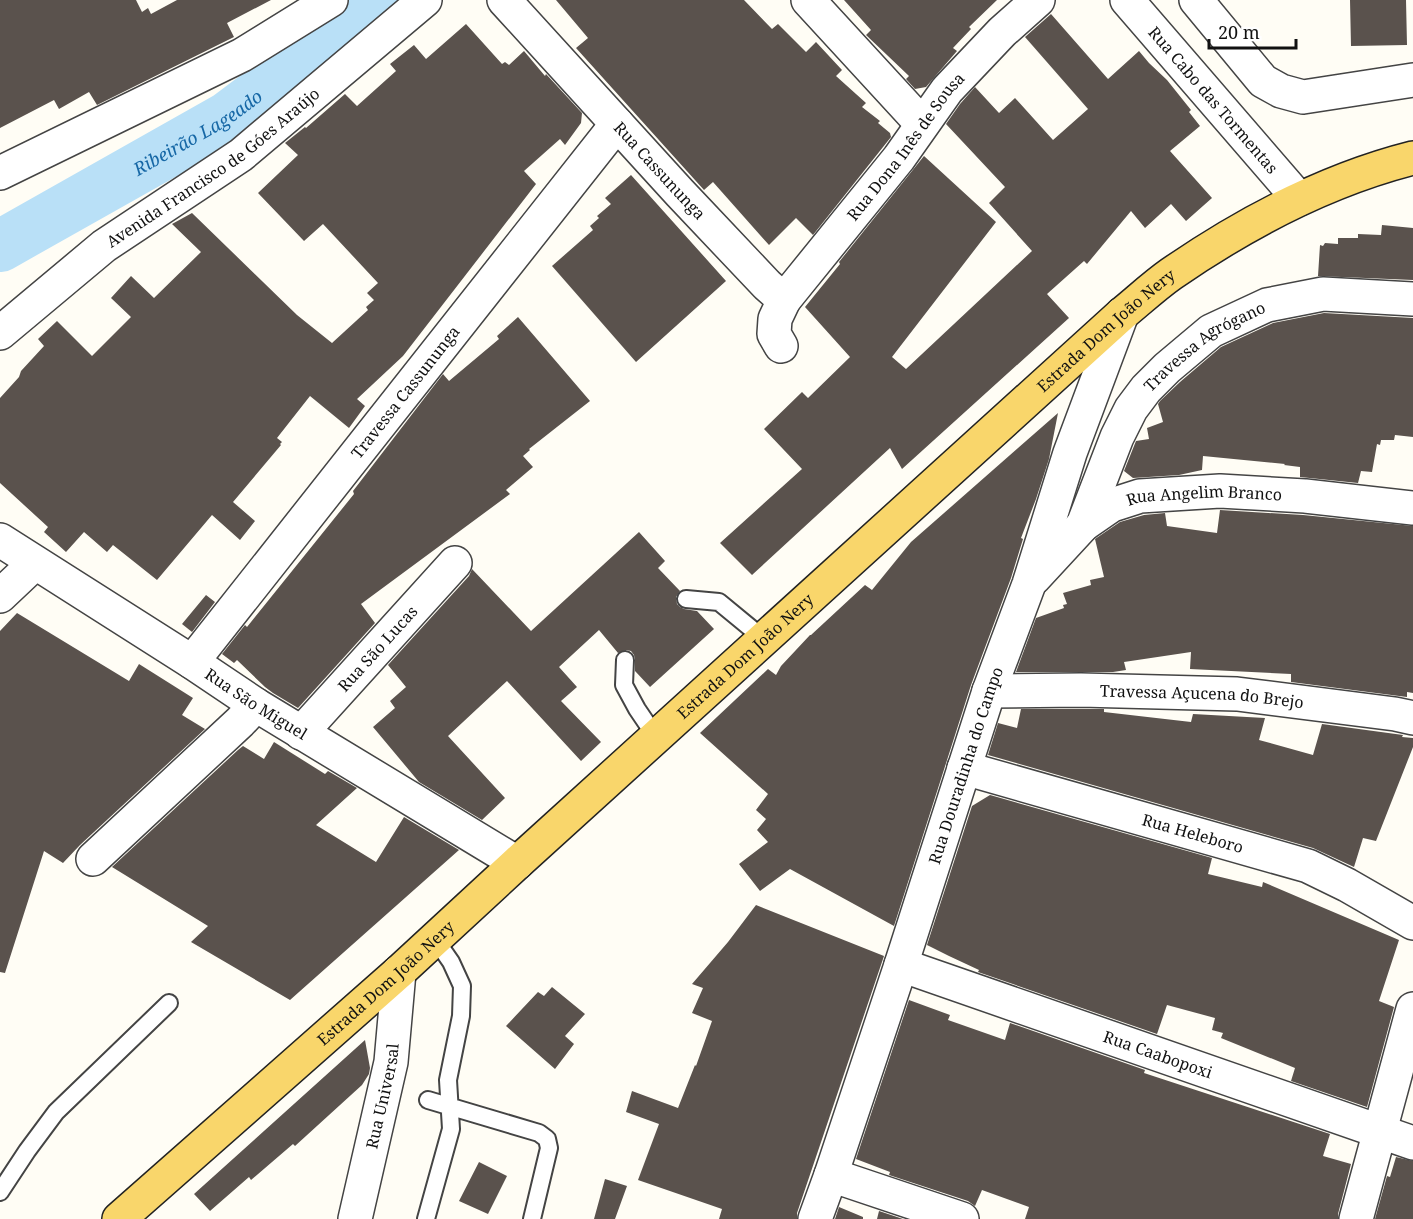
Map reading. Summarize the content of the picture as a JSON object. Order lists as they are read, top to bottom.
{
  "streets": {
    "main road": ["Estrada Dom João Nery"],
    "street": [
      "Rua Cabo das Tormentas",
      "Rua Dona Inês de Sousa",
      "Avenida Francisco de Góes Araújo",
      "Rua Cassununga",
      "Travessa Agrógano",
      "Travessa Cassununga",
      "Rua Angelim Branco",
      "Rua São Lucas",
      "Travessa Açucena do Brejo",
      "Rua São Miguel",
      "Rua Douradinha do Campo",
      "Rua Heleboro",
      "Rua Caabopoxi",
      "Rua Universal"
    ]
  },
  "crossings": [
    ["Rua Cabo das Tormentas", "Estrada Dom João Nery"],
    ["Rua Dona Inês de Sousa", "Rua Cassununga"],
    ["Rua Cassununga", "Travessa Cassununga"],
    ["Estrada Dom João Nery", "Rua São Miguel"],
    ["Estrada Dom João Nery", "Rua Douradinha do Campo"],
    ["Estrada Dom João Nery", "Rua Universal"],
    ["Travessa Agrógano", "Rua Angelim Branco"],
    ["Travessa Cassununga", "Rua São Miguel"],
    ["Rua Angelim Branco", "Rua Douradinha do Campo"],
    ["Rua São Lucas", "Rua São Miguel"],
    ["Travessa Açucena do Brejo", "Rua Douradinha do Campo"],
    ["Rua Douradinha do Campo", "Rua Heleboro"],
    ["Rua Douradinha do Campo", "Rua Caabopoxi"]
  ],
  "water": ["Ribeirão Lageado"],
  "scale_bar": "20 m"
}
